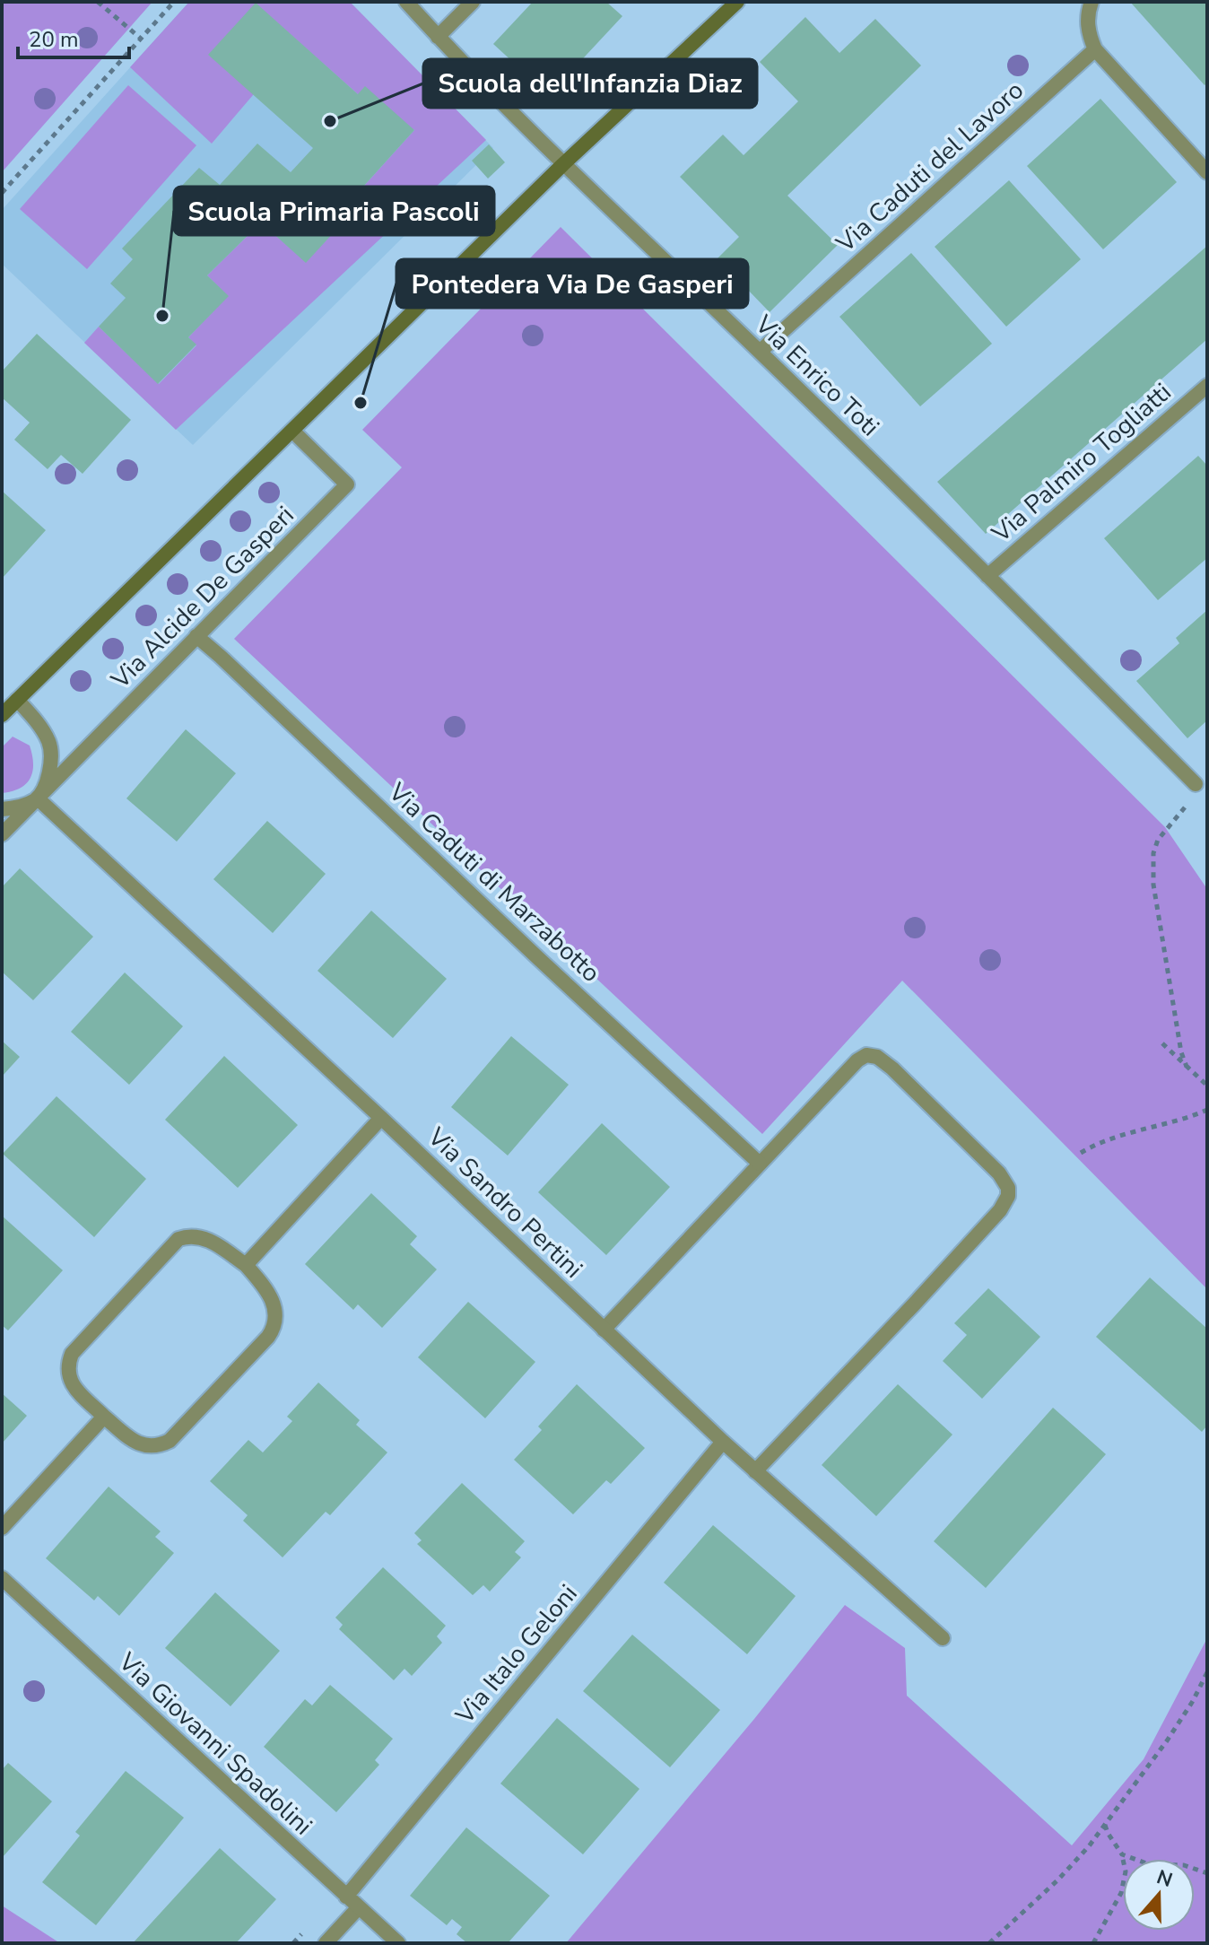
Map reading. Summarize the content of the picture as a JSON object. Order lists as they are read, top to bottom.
{
  "streets": {
    "street": [
      "Via Caduti del Lavoro",
      "Via Enrico Toti",
      "Via Palmiro Togliatti",
      "Via Alcide De Gasperi",
      "Via Caduti di Marzabotto",
      "Via Sandro Pertini",
      "Via Italo Geloni",
      "Via Giovanni Spadolini"
    ]
  },
  "crossings": [
    ["Via Caduti del Lavoro", "Via Enrico Toti"],
    ["Via Enrico Toti", "Via Palmiro Togliatti"],
    ["Via Alcide De Gasperi", "Via Caduti di Marzabotto"],
    ["Via Alcide De Gasperi", "Via Sandro Pertini"],
    ["Via Sandro Pertini", "Via Italo Geloni"],
    ["Via Italo Geloni", "Via Giovanni Spadolini"]
  ],
  "places": ["Scuola dell'Infanzia Diaz", "Scuola Primaria Pascoli", "Pontedera Via De Gasperi"],
  "scale_bar": "20 m",
  "north": "top"
}
